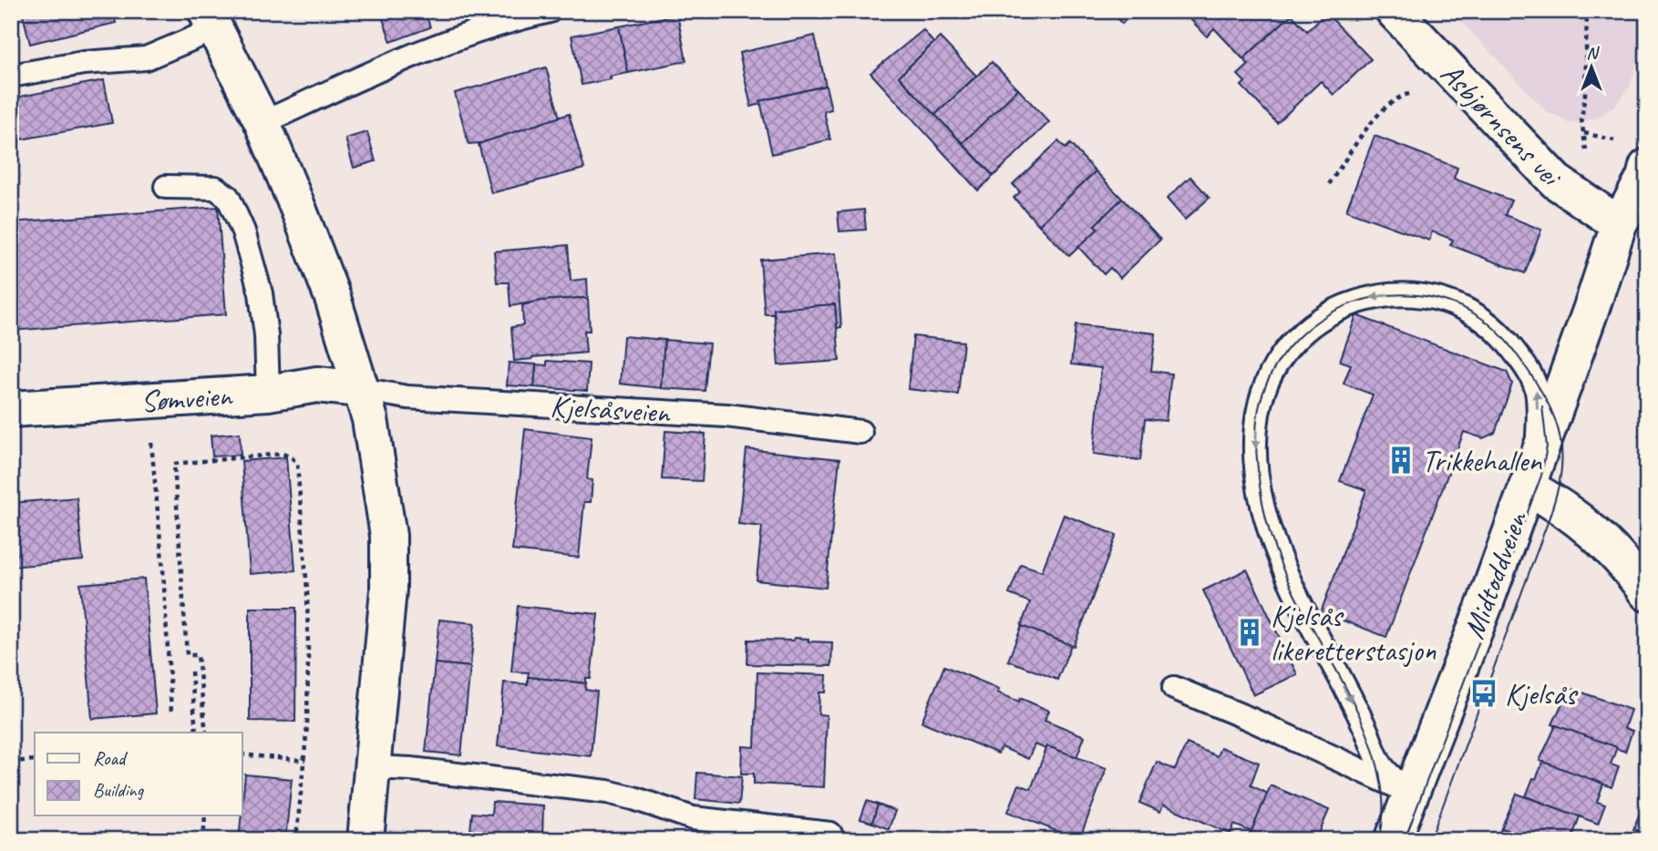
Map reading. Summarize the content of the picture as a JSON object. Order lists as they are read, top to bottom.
{
  "streets": {
    "street": ["Asbjørnsens vei", "Sømveien", "Midtoddveien"],
    "lane": ["Kjelsåsveien"]
  },
  "crossings": [
    ["Asbjørnsens vei", "Midtoddveien"],
    ["Sømveien", "Kjelsåsveien"]
  ],
  "places": {
    "building": ["Trikkehallen", "Kjelsås likeretterstasjon"],
    "bus stop": ["Kjelsås"]
  },
  "legend": ["Road", "Building"],
  "north": "top"
}
